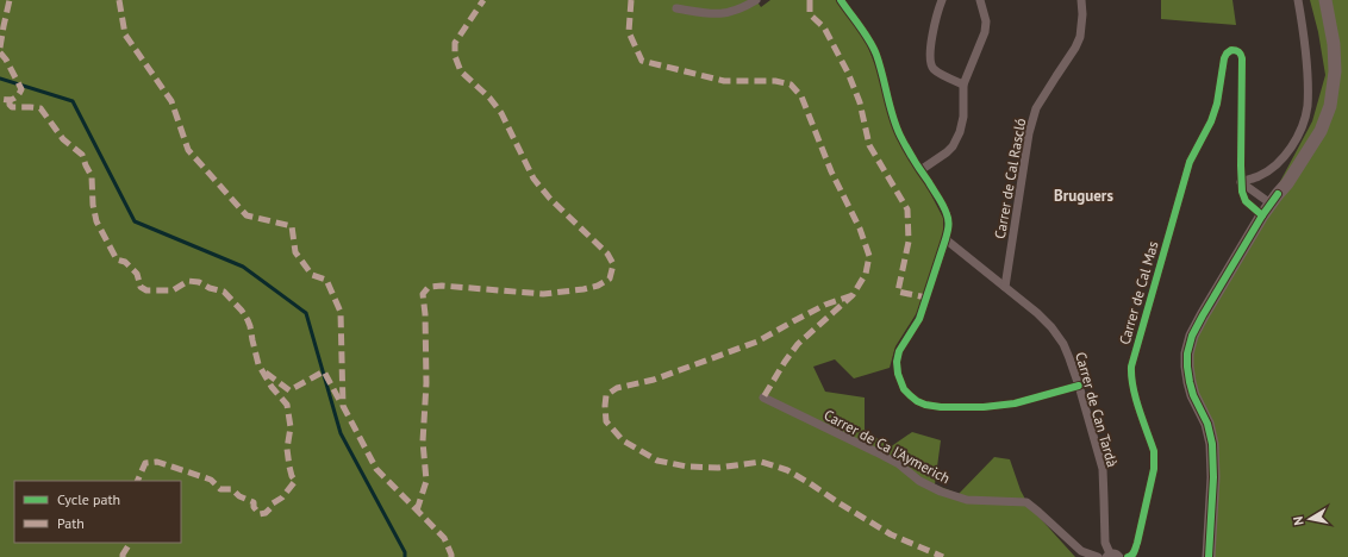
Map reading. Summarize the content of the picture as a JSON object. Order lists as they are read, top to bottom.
{
  "streets": {
    "street": [
      "Carrer de Cal Rascló",
      "Carrer de Cal Mas",
      "Carrer de Can Tardà",
      "Carrer de Ca l'Aymerich"
    ]
  },
  "crossings": [
    ["Carrer de Cal Rascló", "Carrer de Can Tardà"]
  ],
  "districts": ["Bruguers"],
  "legend": ["Cycle path", "Path"],
  "north": "left"
}
